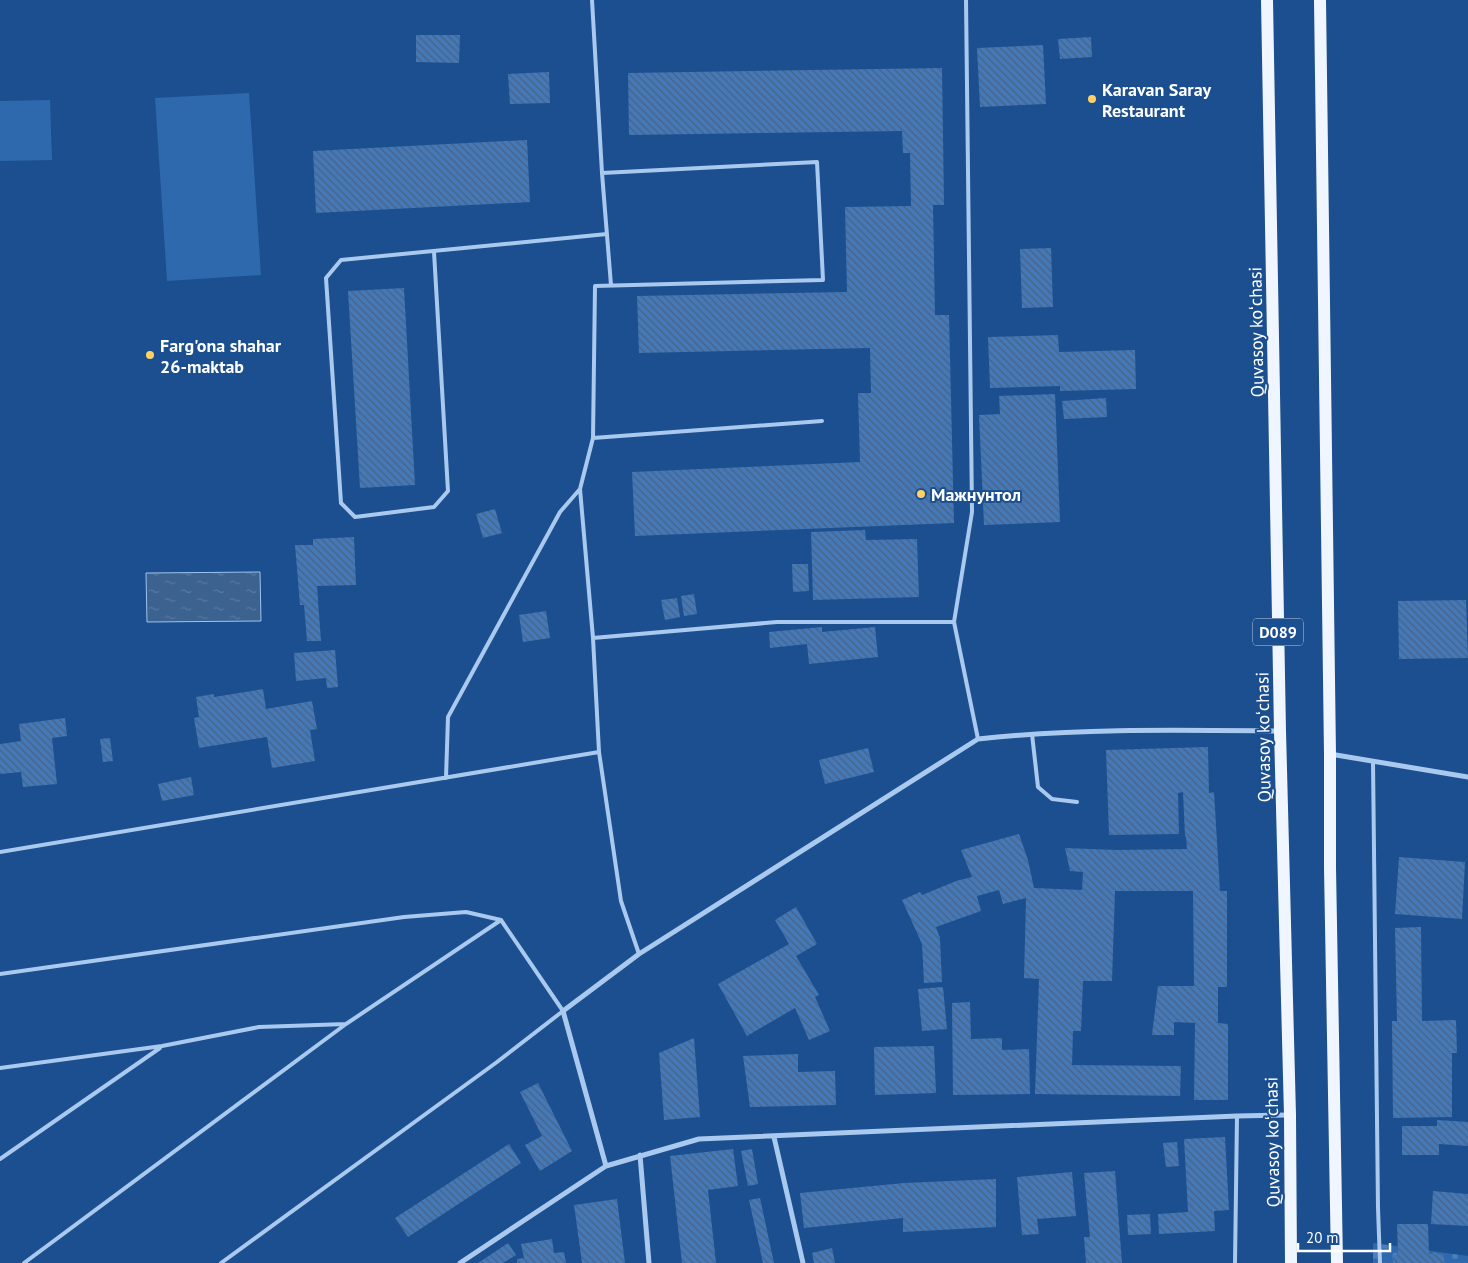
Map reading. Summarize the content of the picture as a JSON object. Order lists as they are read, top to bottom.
{
  "streets": {
    "main road": ["Quvasoy koʻchasi", "D089"]
  },
  "places": ["Karavan Saray Restaurant", "Farg'ona shahar 26-maktab", "Мажнунтол"],
  "scale_bar": "20 m"
}
